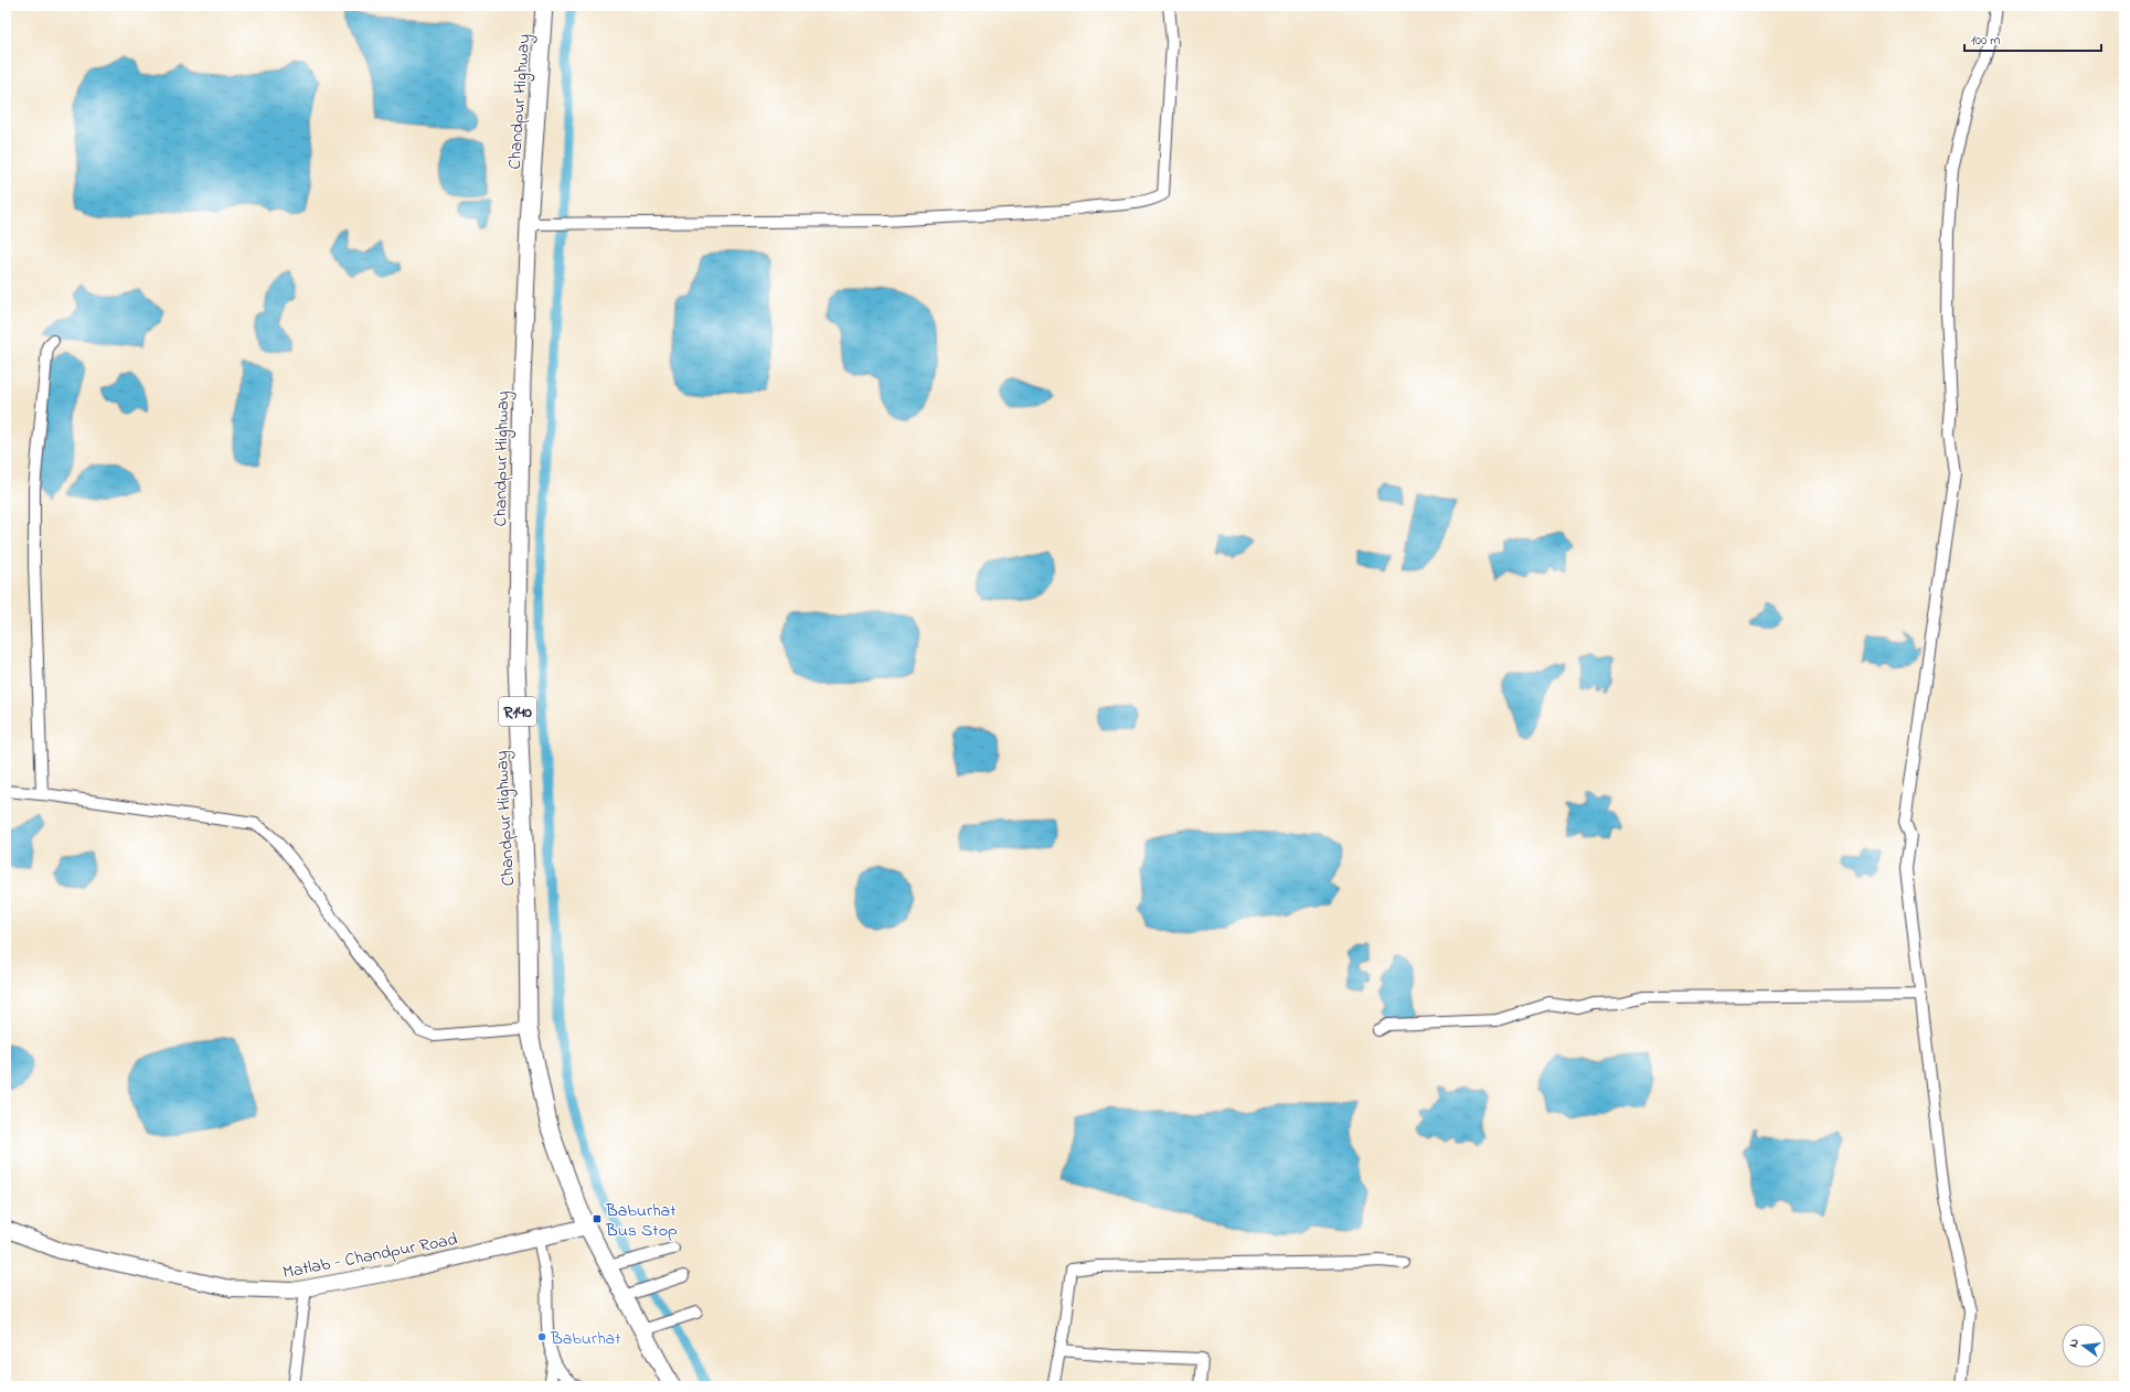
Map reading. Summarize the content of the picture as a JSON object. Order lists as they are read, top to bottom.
{
  "streets": {
    "main road": ["Chandpur Highway", "R140", "Matlab - Chandpur Road"]
  },
  "crossings": [
    ["Chandpur Highway", "Matlab - Chandpur Road"]
  ],
  "places": {
    "transit": ["Baburhat Bus Stop"],
    "other": ["Baburhat"]
  },
  "scale_bar": "100 m",
  "north": "left"
}
